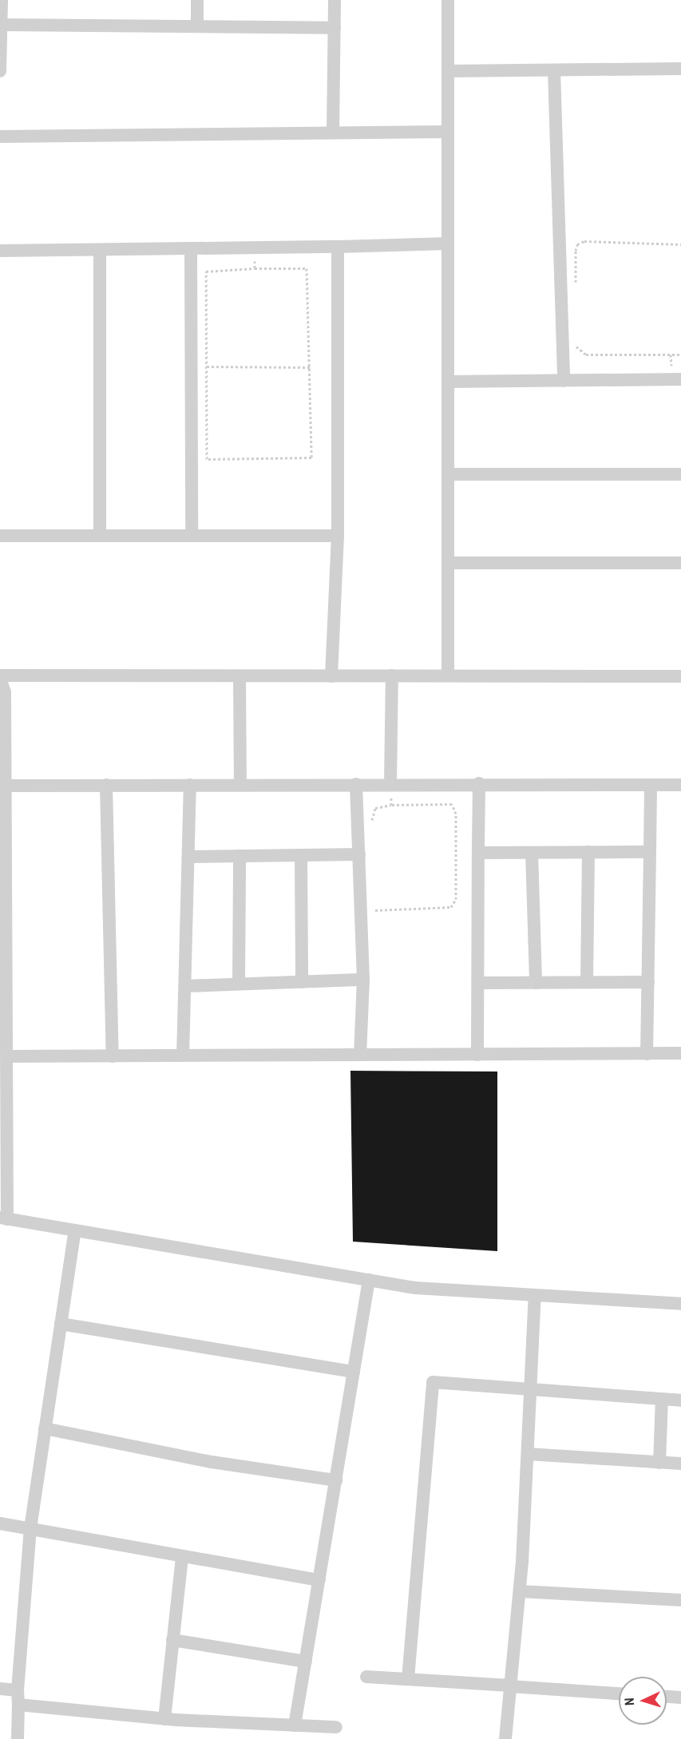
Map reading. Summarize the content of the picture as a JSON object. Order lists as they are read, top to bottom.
{
  "north": "left"
}
